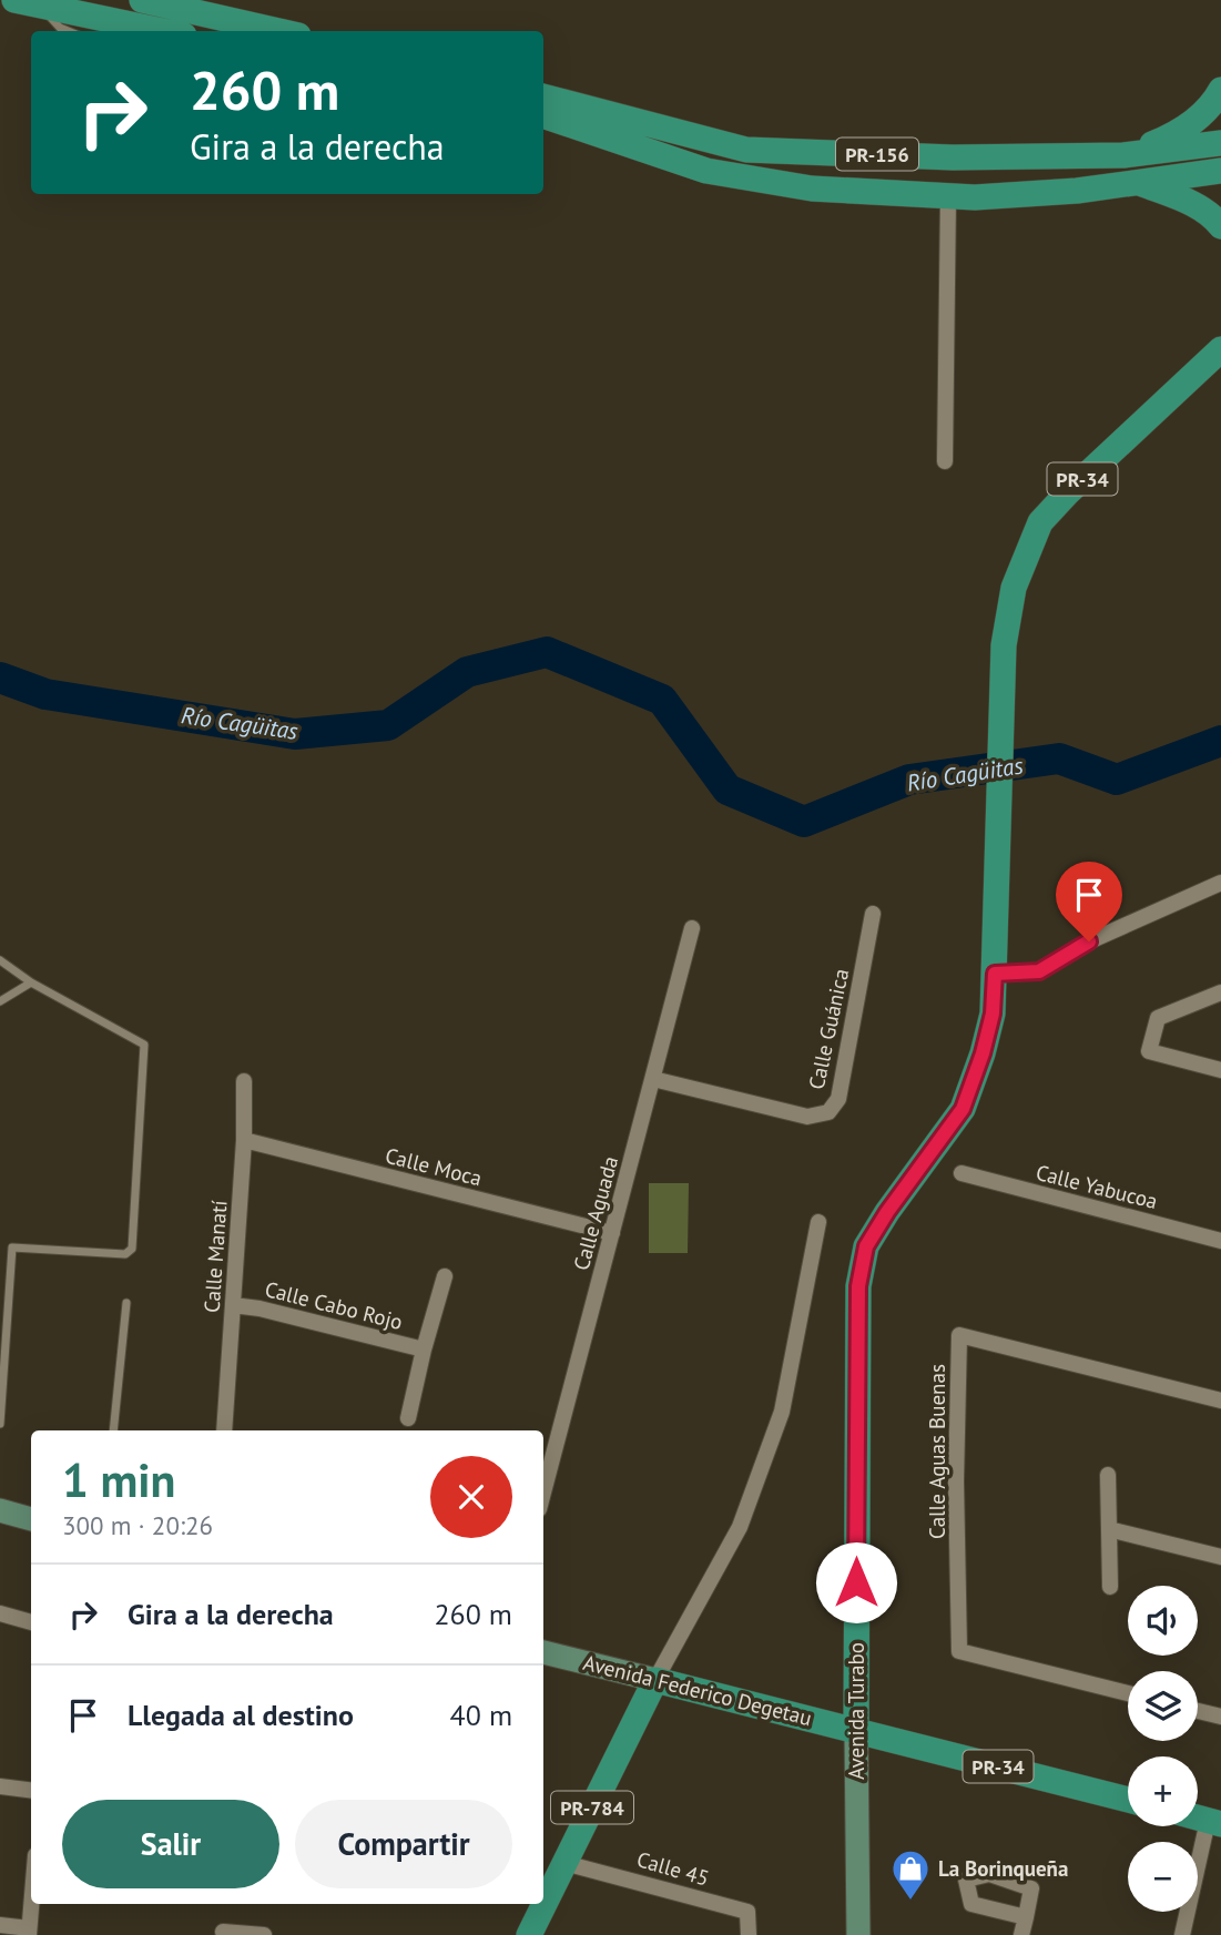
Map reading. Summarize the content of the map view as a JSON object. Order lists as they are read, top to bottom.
{
  "streets": {
    "main road": [
      "PR-156",
      "PR-34",
      "Avenida Federico Degetau",
      "Avenida Turabo",
      "PR-784"
    ],
    "street": [
      "Calle Guánica",
      "Calle Moca",
      "Calle Yabucoa",
      "Calle Aguada",
      "Calle Manatí",
      "Calle Cabo Rojo",
      "Calle Aguas Buenas",
      "Calle 45"
    ]
  },
  "crossings": [
    ["PR-34", "Avenida Federico Degetau"],
    ["PR-34", "Avenida Turabo"],
    ["Calle Guánica", "Calle Aguada"],
    ["Calle Moca", "Calle Aguada"],
    ["Calle Moca", "Calle Manatí"],
    ["Calle Manatí", "Calle Cabo Rojo"],
    ["Avenida Federico Degetau", "Avenida Turabo"],
    ["Avenida Federico Degetau", "PR-784"],
    ["PR-784", "Calle 45"]
  ],
  "water": ["Río Cagüitas"],
  "places": {
    "shop": ["La Borinqueña"]
  },
  "page": {
    "turn": ["260 m", "Gira a la derecha"],
    "heading": ["1 min", "300 m · 20:26"],
    "list": [
      {
        "name": "Gira a la derecha",
        "value": "260 m"
      },
      {
        "name": "Llegada al destino",
        "value": "40 m"
      }
    ],
    "map_buttons": ["+", "−"],
    "buttons": ["Salir", "Compartir"]
  }
}
